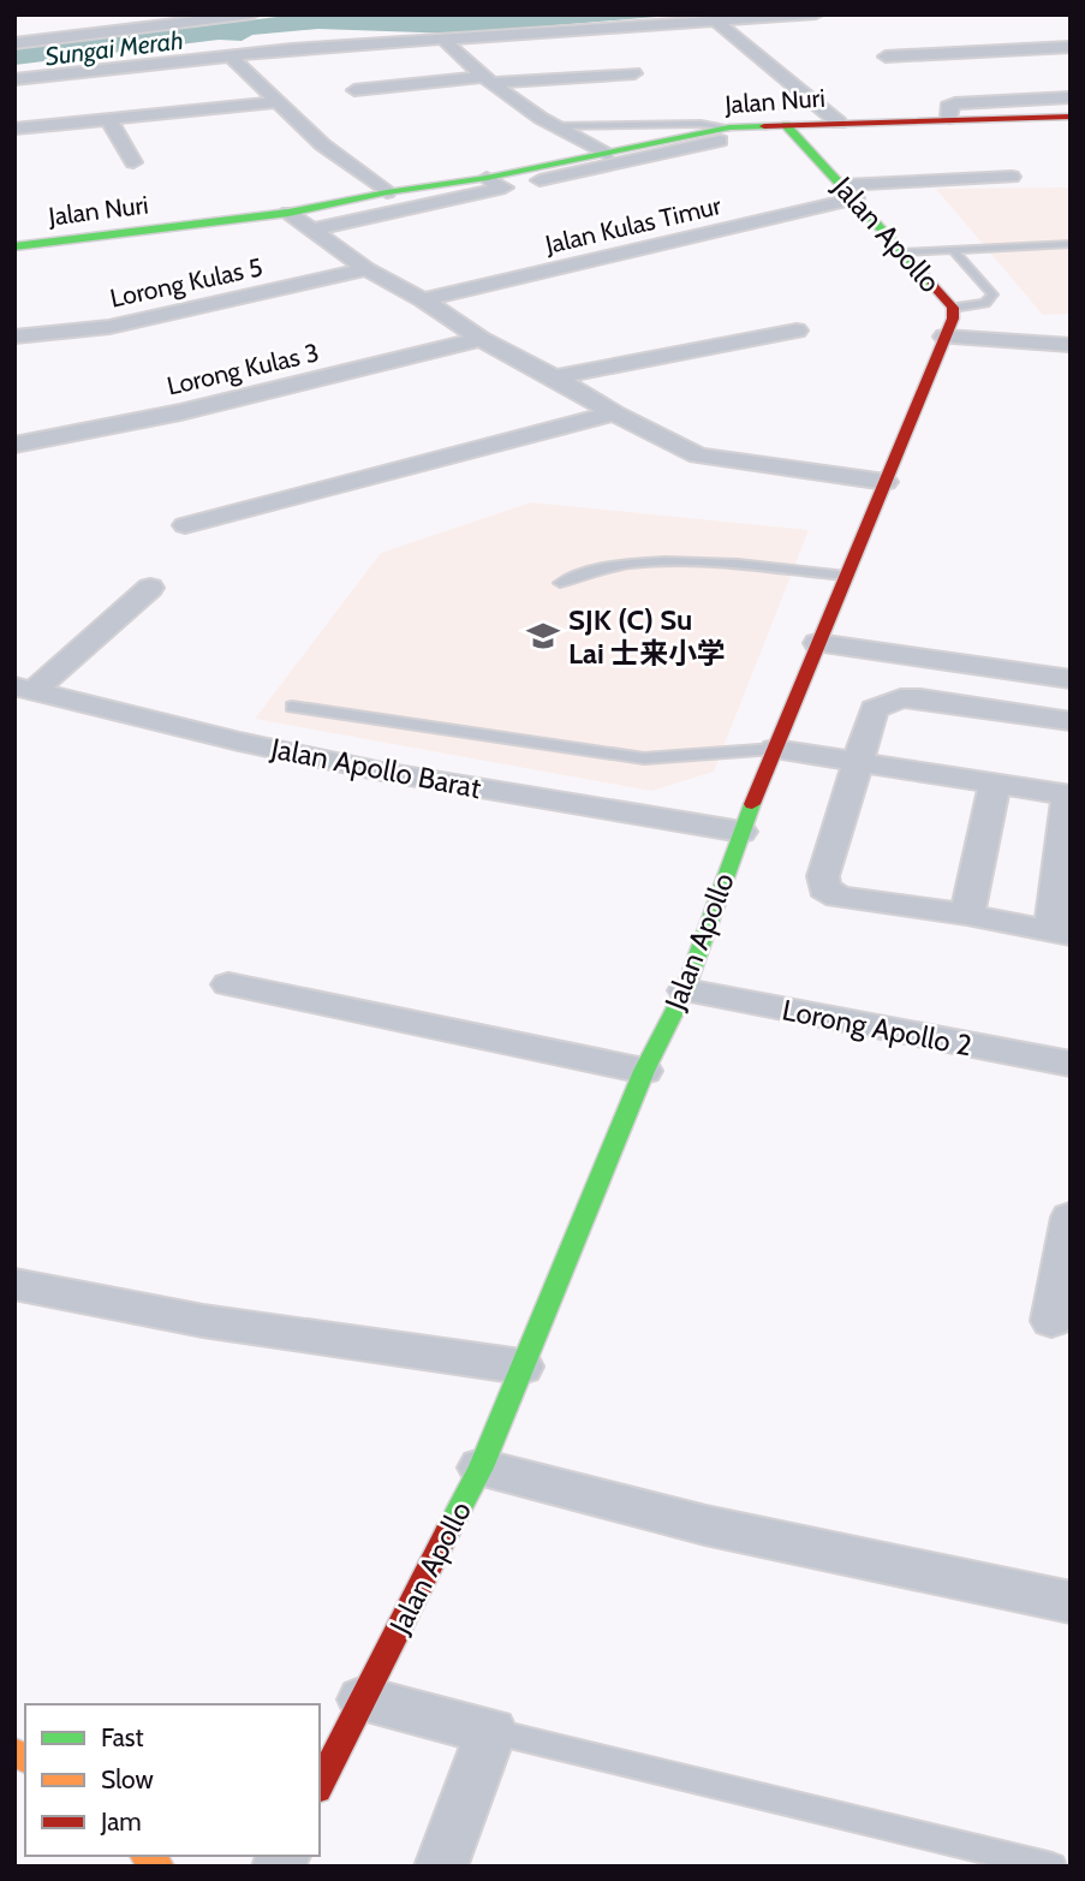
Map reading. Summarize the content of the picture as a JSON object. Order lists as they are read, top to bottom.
{
  "streets": {
    "street": [
      "Jalan Nuri",
      "Jalan Kulas Timur",
      "Jalan Apollo",
      "Lorong Kulas 5",
      "Lorong Kulas 3",
      "Jalan Apollo Barat",
      "Lorong Apollo 2"
    ]
  },
  "crossings": [
    ["Jalan Nuri", "Jalan Apollo"],
    ["Jalan Kulas Timur", "Jalan Apollo"],
    ["Jalan Apollo", "Jalan Apollo Barat"],
    ["Jalan Apollo", "Lorong Apollo 2"]
  ],
  "water": ["Sungai Merah"],
  "places": {
    "school or university": ["SJK (C) Su Lai 士来小学"]
  },
  "legend": ["Fast", "Slow", "Jam"]
}
